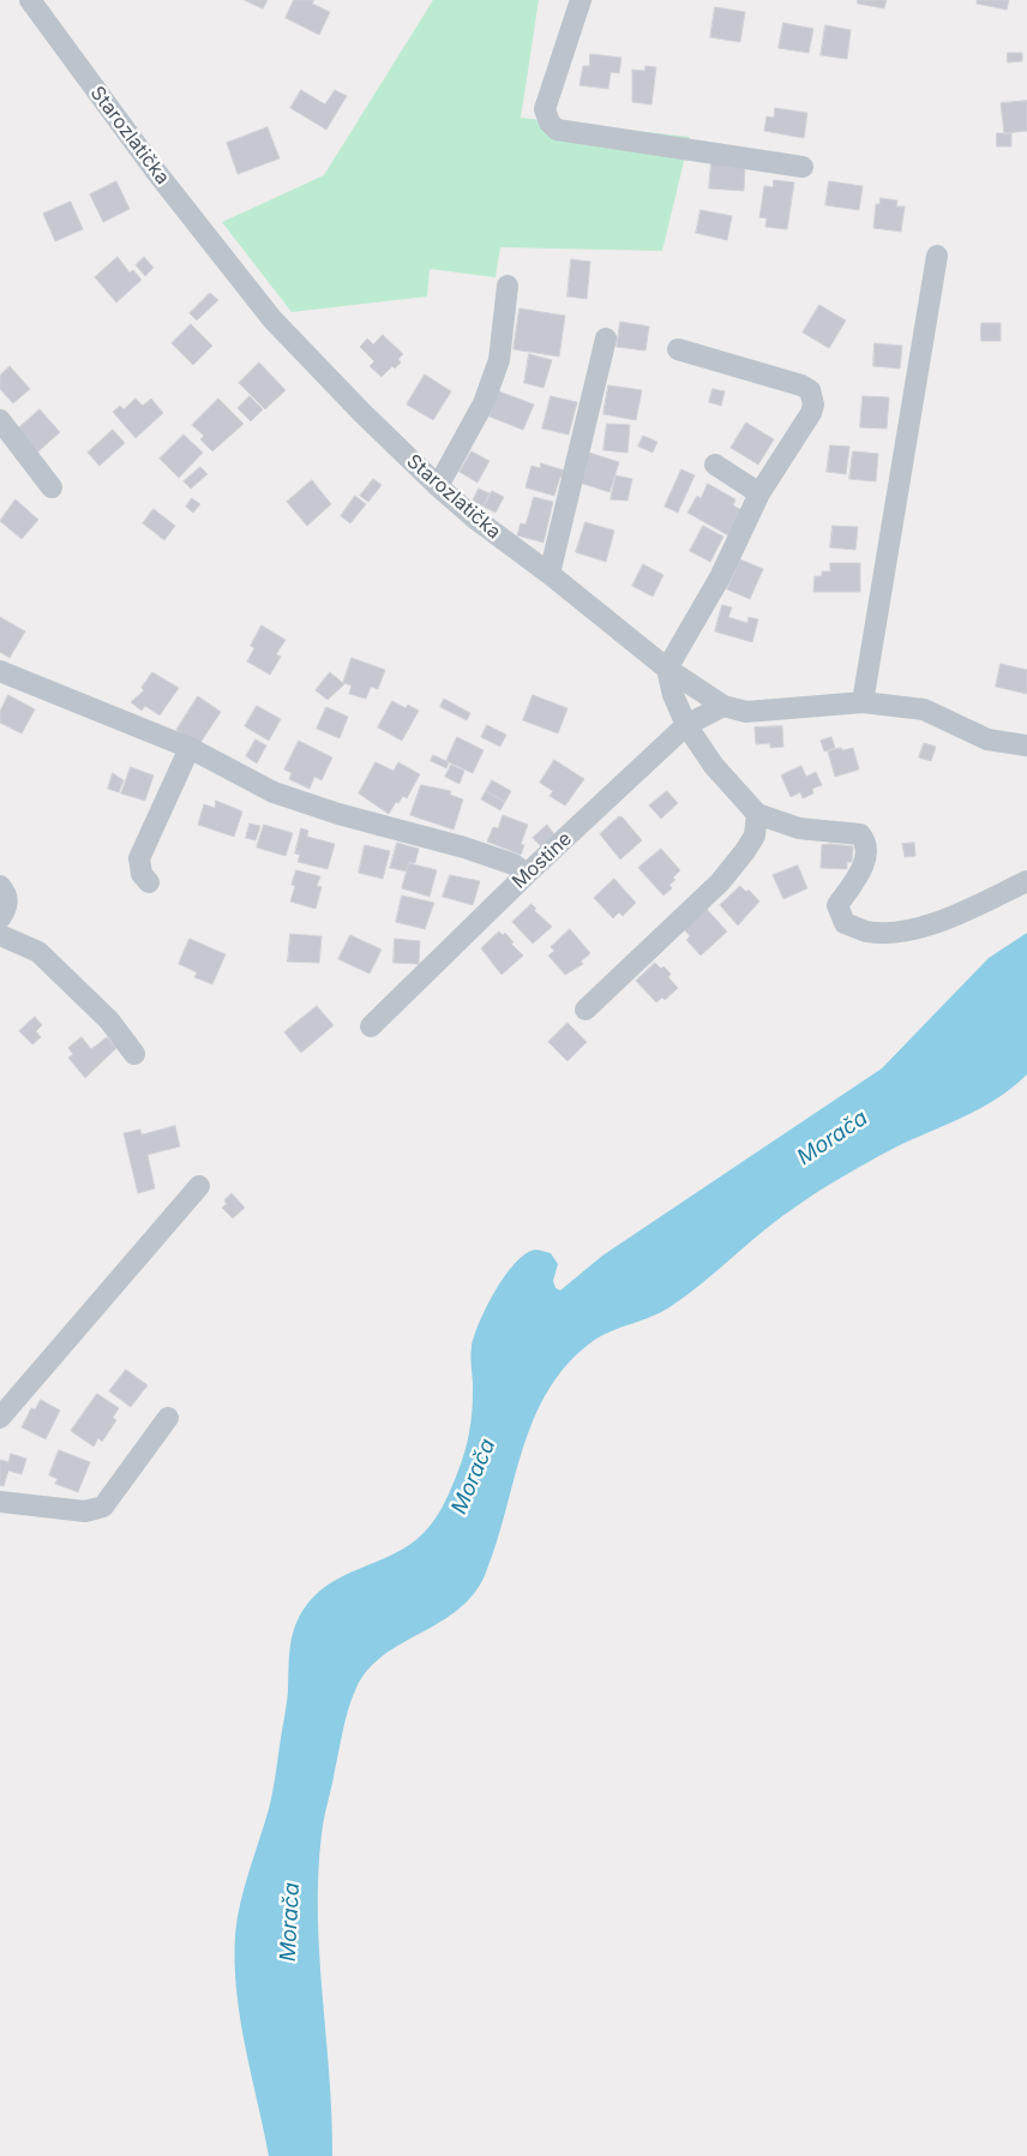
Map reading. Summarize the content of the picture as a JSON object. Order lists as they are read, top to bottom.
{
  "streets": {
    "street": ["Starozlatička", "Mostine"]
  },
  "crossings": [
    ["Starozlatička", "Mostine"]
  ],
  "water": ["Morača"]
}
